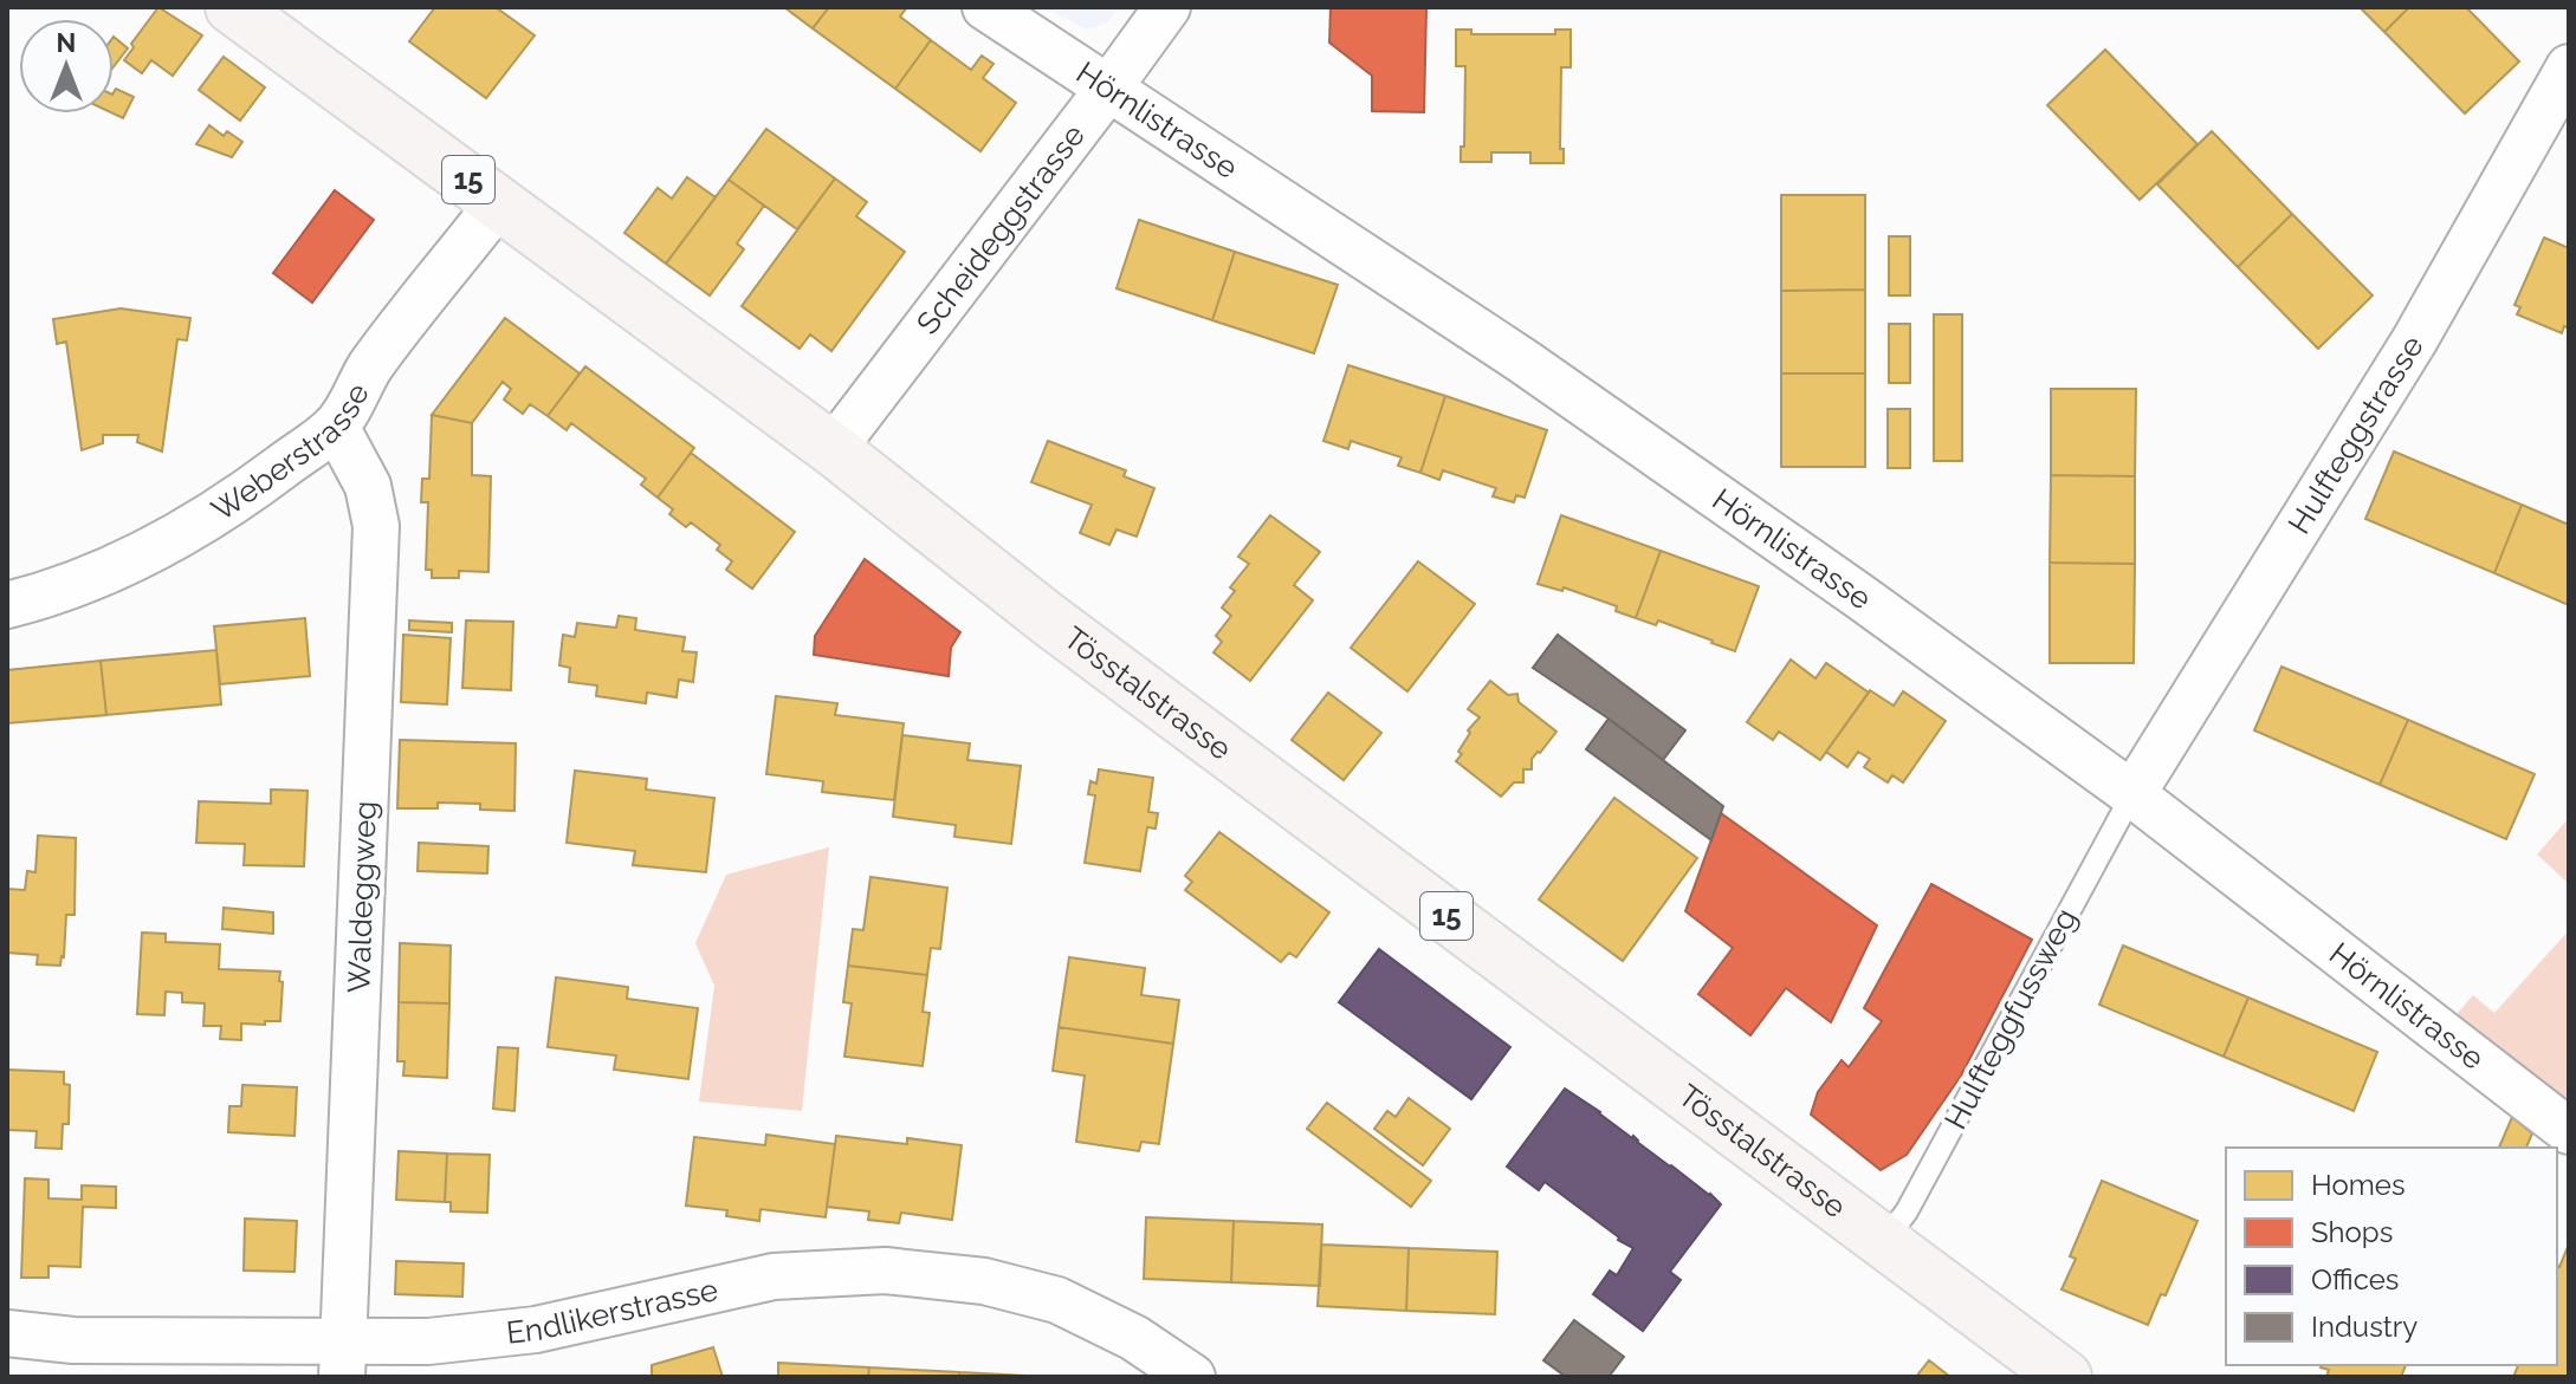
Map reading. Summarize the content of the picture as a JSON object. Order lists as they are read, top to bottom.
{
  "streets": {
    "main road": ["15", "Tösstalstrasse"],
    "street": [
      "Hörnlistrasse",
      "Scheideggstrasse",
      "Hulfteggstrasse",
      "Weberstrasse",
      "Waldeggweg",
      "Endlikerstrasse"
    ],
    "lane": ["Hulfteggfussweg"]
  },
  "crossings": [
    ["Hörnlistrasse", "Scheideggstrasse"],
    ["Hörnlistrasse", "Hulfteggstrasse"],
    ["Hörnlistrasse", "Hulfteggfussweg"],
    ["Scheideggstrasse", "Tösstalstrasse"],
    ["Hulfteggstrasse", "Hulfteggfussweg"],
    ["Weberstrasse", "Tösstalstrasse"],
    ["Weberstrasse", "Waldeggweg"],
    ["Tösstalstrasse", "Hulfteggfussweg"],
    ["Waldeggweg", "Endlikerstrasse"]
  ],
  "legend": [
    "Homes",
    "Shops",
    "Offices",
    "Industry"
  ],
  "north": "top"
}
